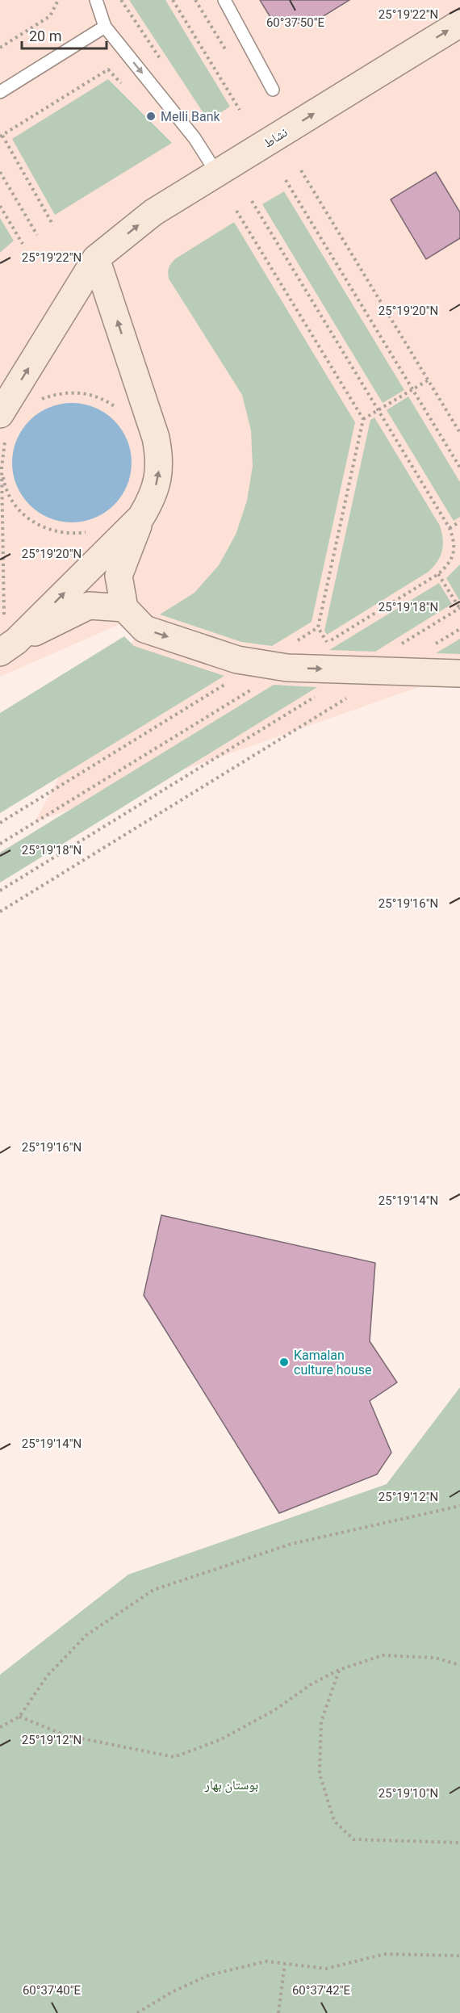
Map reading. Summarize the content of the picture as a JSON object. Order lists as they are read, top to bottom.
{
  "streets": {
    "street": ["نشاط"]
  },
  "one_way": ["نشاط"],
  "parks": ["بوستان بهار"],
  "places": ["Melli Bank", "Kamalan culture house"],
  "scale_bar": "20 m",
  "coordinates": [
    "25°19'22\"N",
    "60°37'50\"E",
    "25°19'20\"N",
    "25°19'18\"N",
    "25°19'16\"N",
    "25°19'14\"N",
    "25°19'12\"N",
    "25°19'10\"N",
    "60°37'40\"E",
    "60°37'42\"E"
  ]
}
